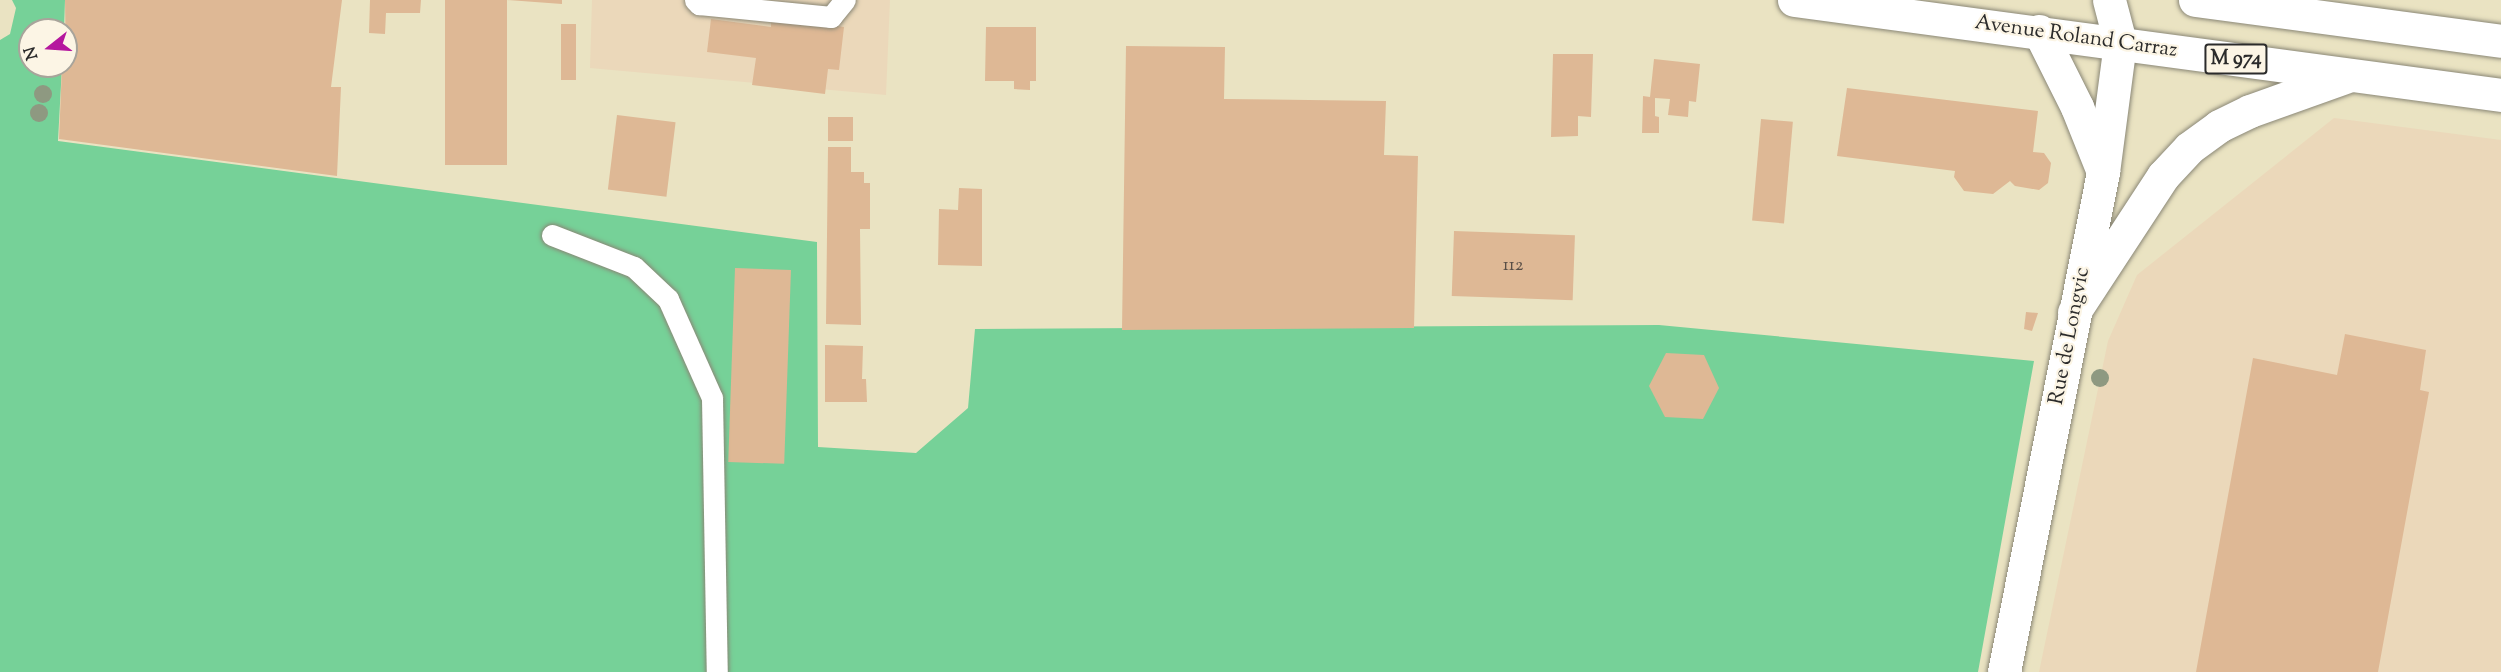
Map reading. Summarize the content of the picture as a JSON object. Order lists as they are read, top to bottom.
{
  "streets": {
    "main road": ["Avenue Roland Carraz", "M 974", "Rue de Longvic"]
  },
  "crossings": [
    ["Avenue Roland Carraz", "Rue de Longvic"]
  ],
  "house_numbers": ["112"],
  "north": "left"
}
